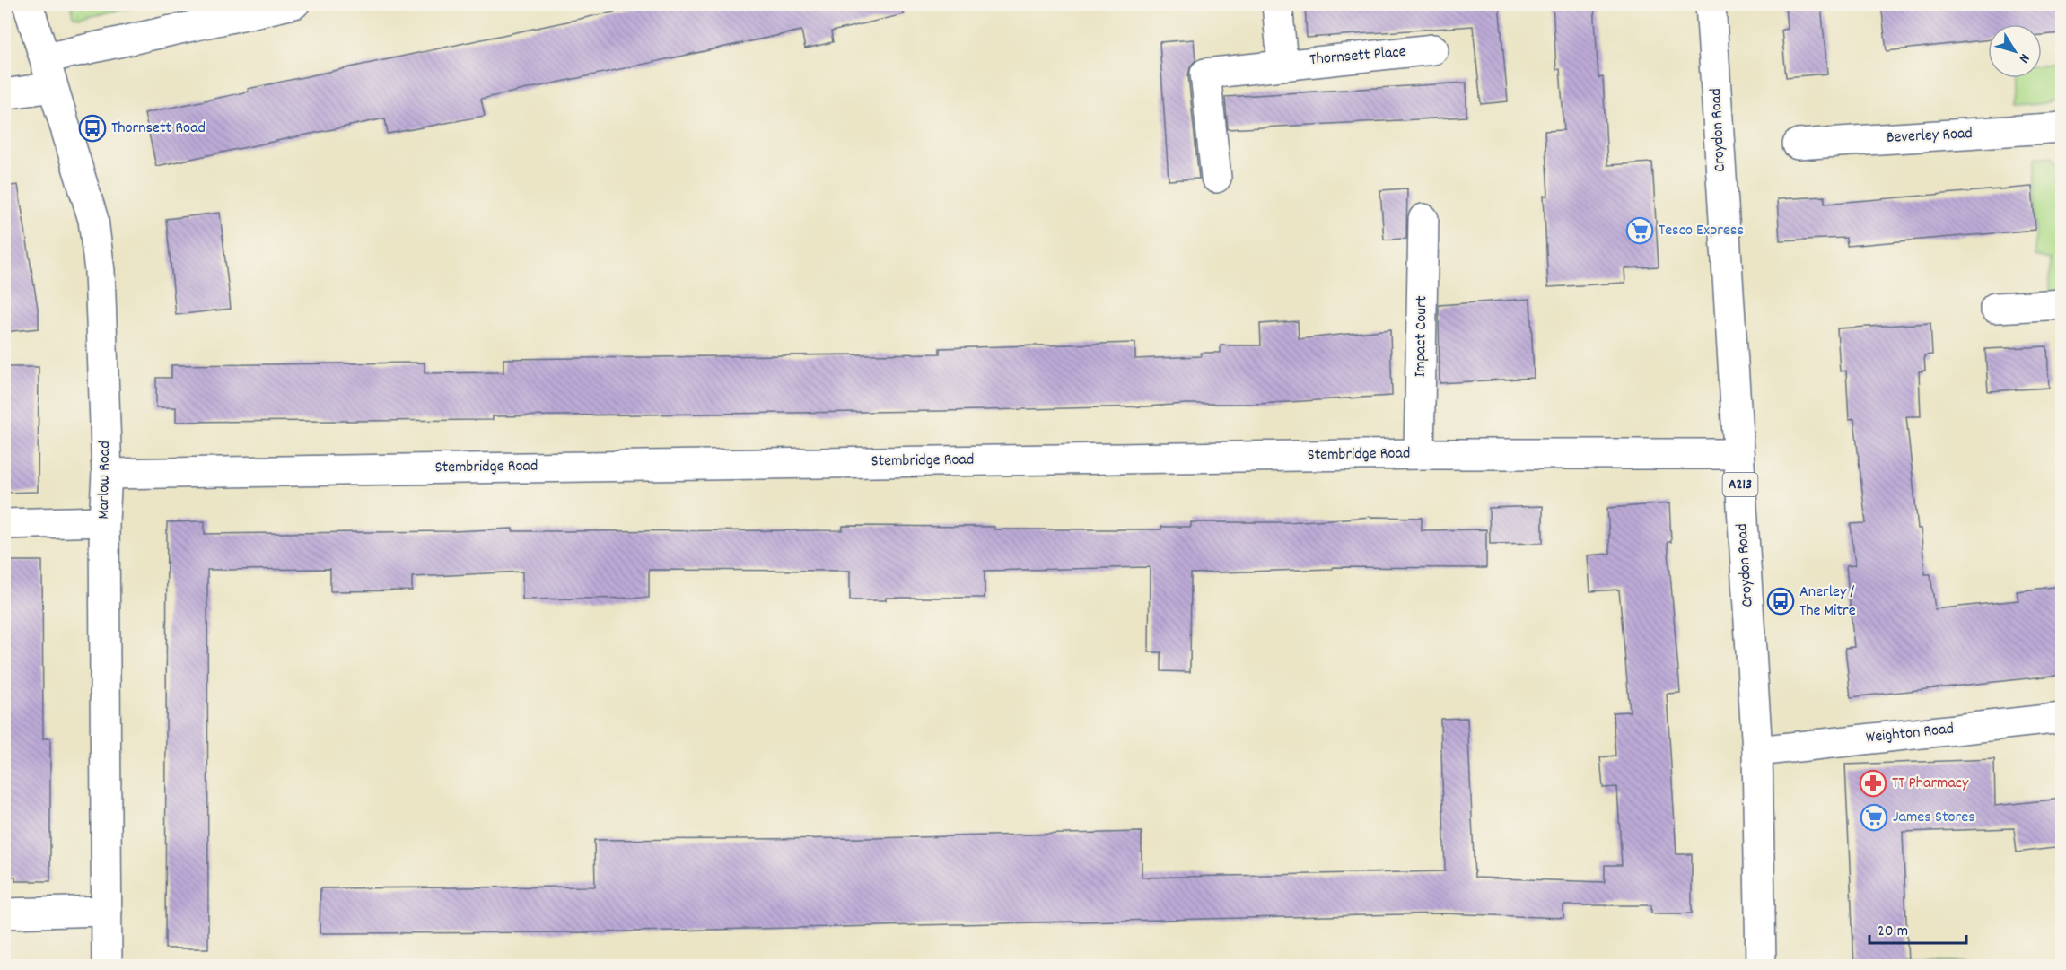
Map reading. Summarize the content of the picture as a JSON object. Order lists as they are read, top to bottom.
{
  "streets": {
    "street": [
      "Thornsett Place",
      "Croydon Road",
      "Beverley Road",
      "Impact Court",
      "Stembridge Road",
      "Marlow Road",
      "A213",
      "Weighton Road"
    ]
  },
  "crossings": [
    ["Croydon Road", "Stembridge Road"],
    ["Croydon Road", "Weighton Road"],
    ["Impact Court", "Stembridge Road"],
    ["Stembridge Road", "Marlow Road"]
  ],
  "places": {
    "bus stop": ["Thornsett Road", "Anerley / The Mitre"],
    "supermarket": ["Tesco Express", "James Stores"],
    "pharmacy": ["TT Pharmacy"]
  },
  "scale_bar": "20 m",
  "north": "bottom right"
}
